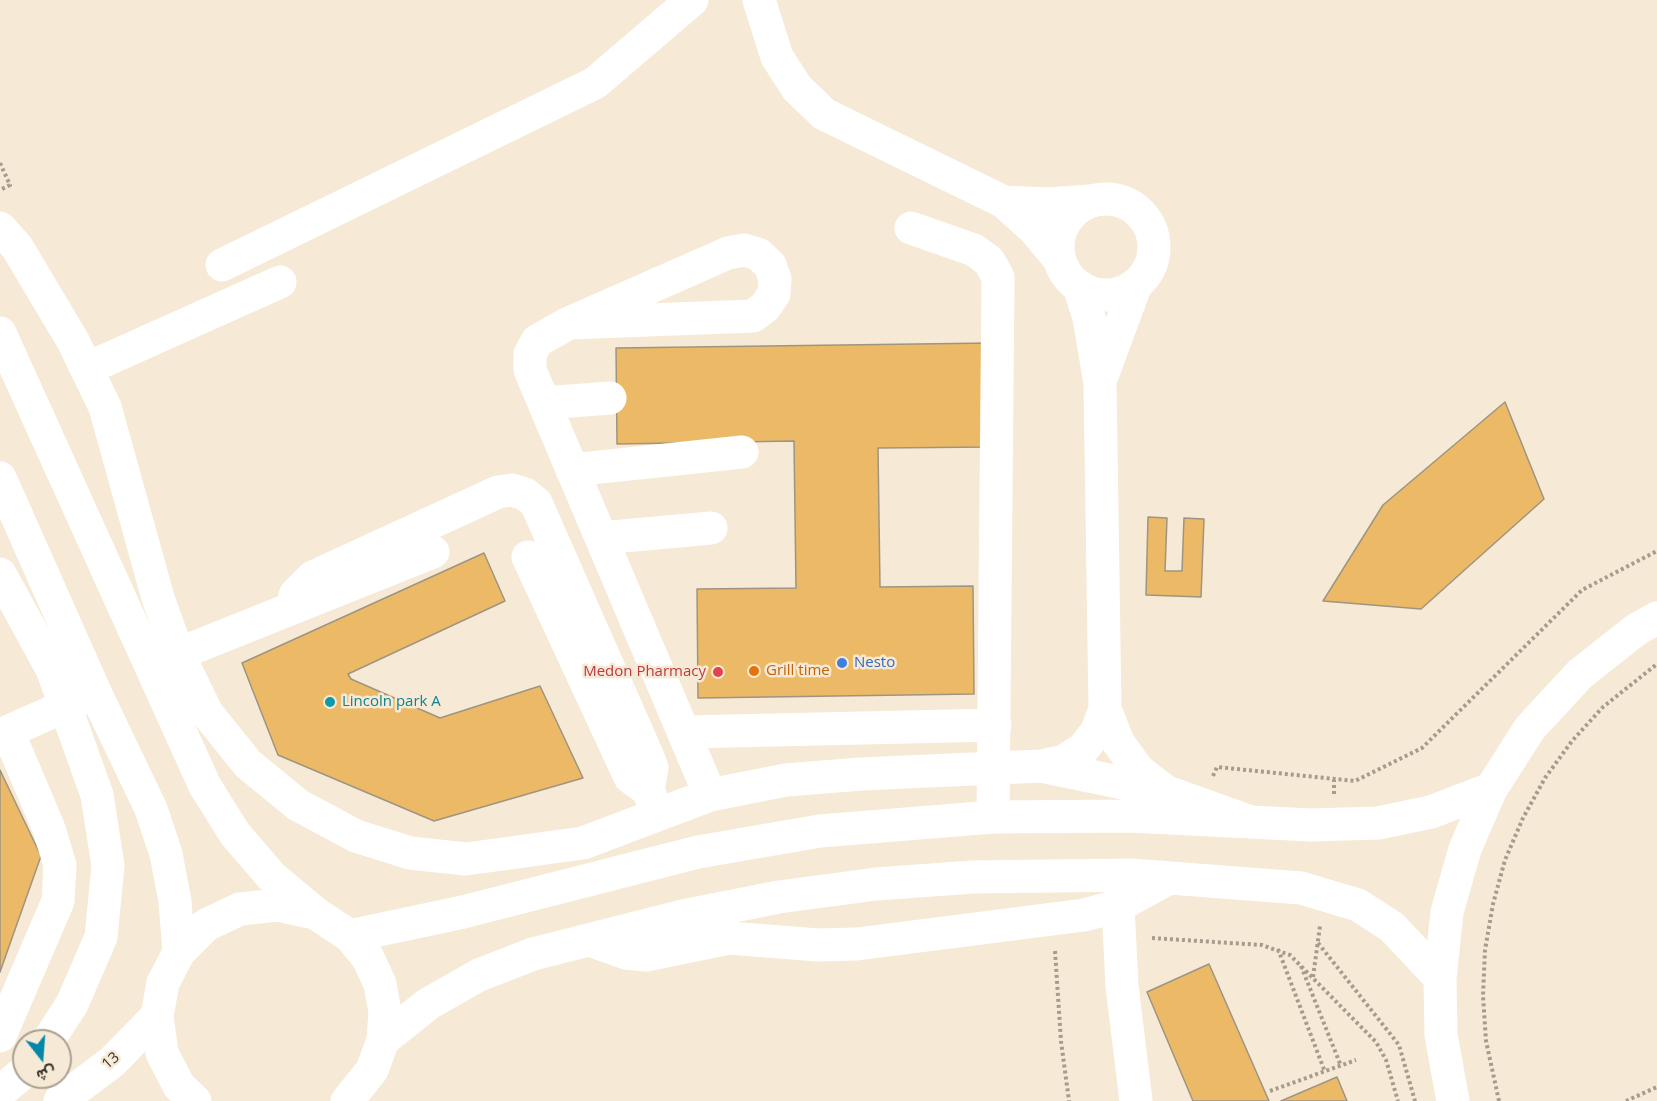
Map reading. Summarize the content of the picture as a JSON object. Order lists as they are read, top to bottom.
{
  "streets": {
    "street": ["13"]
  },
  "places": [
    "Nesto",
    "Grill time",
    "Medon Pharmacy",
    "Lincoln park A"
  ],
  "north": "bottom"
}
